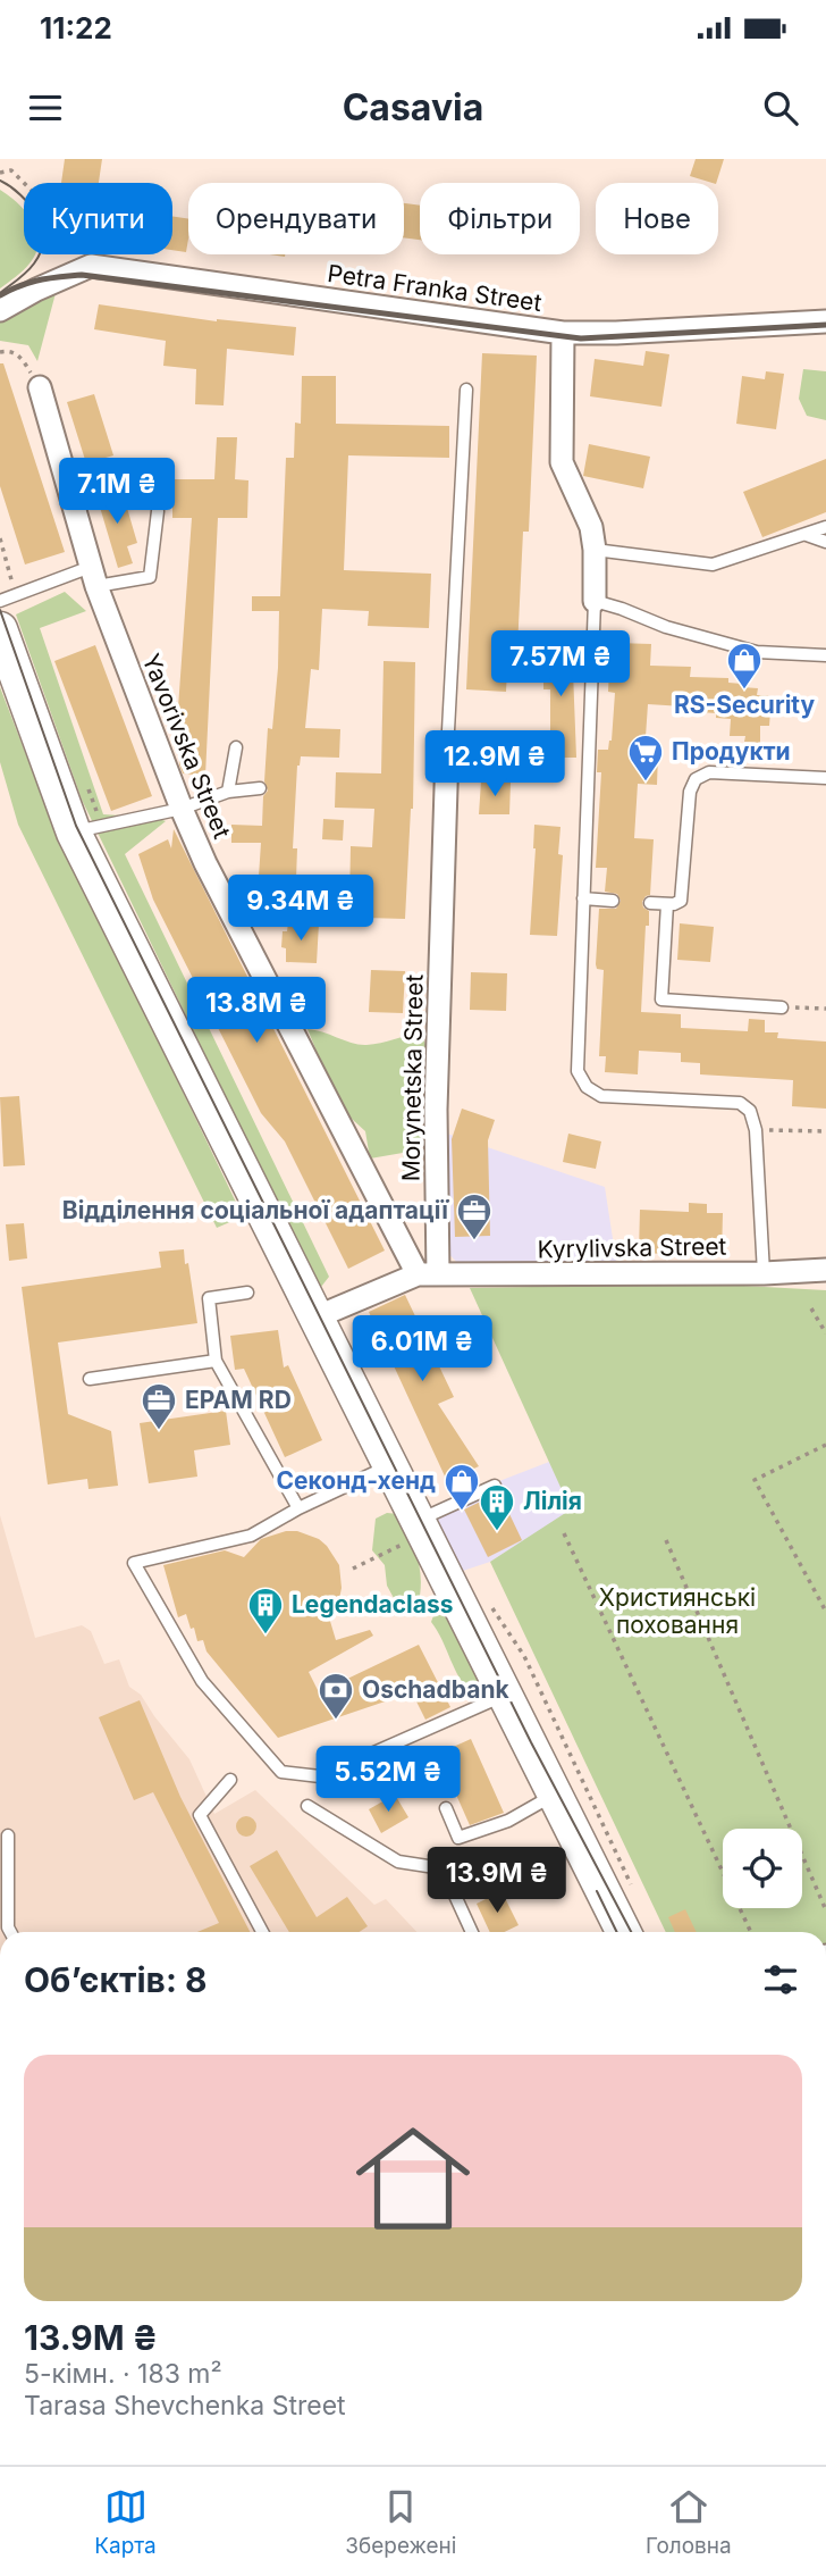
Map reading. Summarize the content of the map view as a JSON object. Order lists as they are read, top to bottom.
{
  "streets": {
    "street": [
      "Petra Franka Street",
      "Yavorivska Street",
      "Morynetska Street",
      "Kyrylivska Street"
    ]
  },
  "crossings": [
    ["Yavorivska Street", "Morynetska Street"],
    ["Yavorivska Street", "Kyrylivska Street"],
    ["Morynetska Street", "Kyrylivska Street"]
  ],
  "parks": ["Християнські поховання"],
  "places": {
    "shop": ["RS-Security", "Секонд-хенд"],
    "supermarket": ["Продукти"],
    "office": ["Відділення соціальної адаптації", "EPAM RD"],
    "building": ["Лілія", "Legendaclass"],
    "bank": ["Oschadbank"]
  },
  "page": {
    "status": "11:22",
    "header": "Casavia",
    "chip": [
      "Купити",
      "Орендувати",
      "Фільтри",
      "Нове"
    ],
    "price": [
      "7.1M ₴",
      "7.57M ₴",
      "12.9M ₴",
      "9.34M ₴",
      "13.8M ₴",
      "6.01M ₴",
      "5.52M ₴",
      "13.9M ₴"
    ],
    "heading": "Об’єктів: 8",
    "list": [
      {
        "name": "13.9M ₴",
        "note": "5-кімн. · 183 m² · Tarasa Shevchenka Street"
      }
    ],
    "tabs": ["Карта", "Збережені", "Головна"]
  }
}
